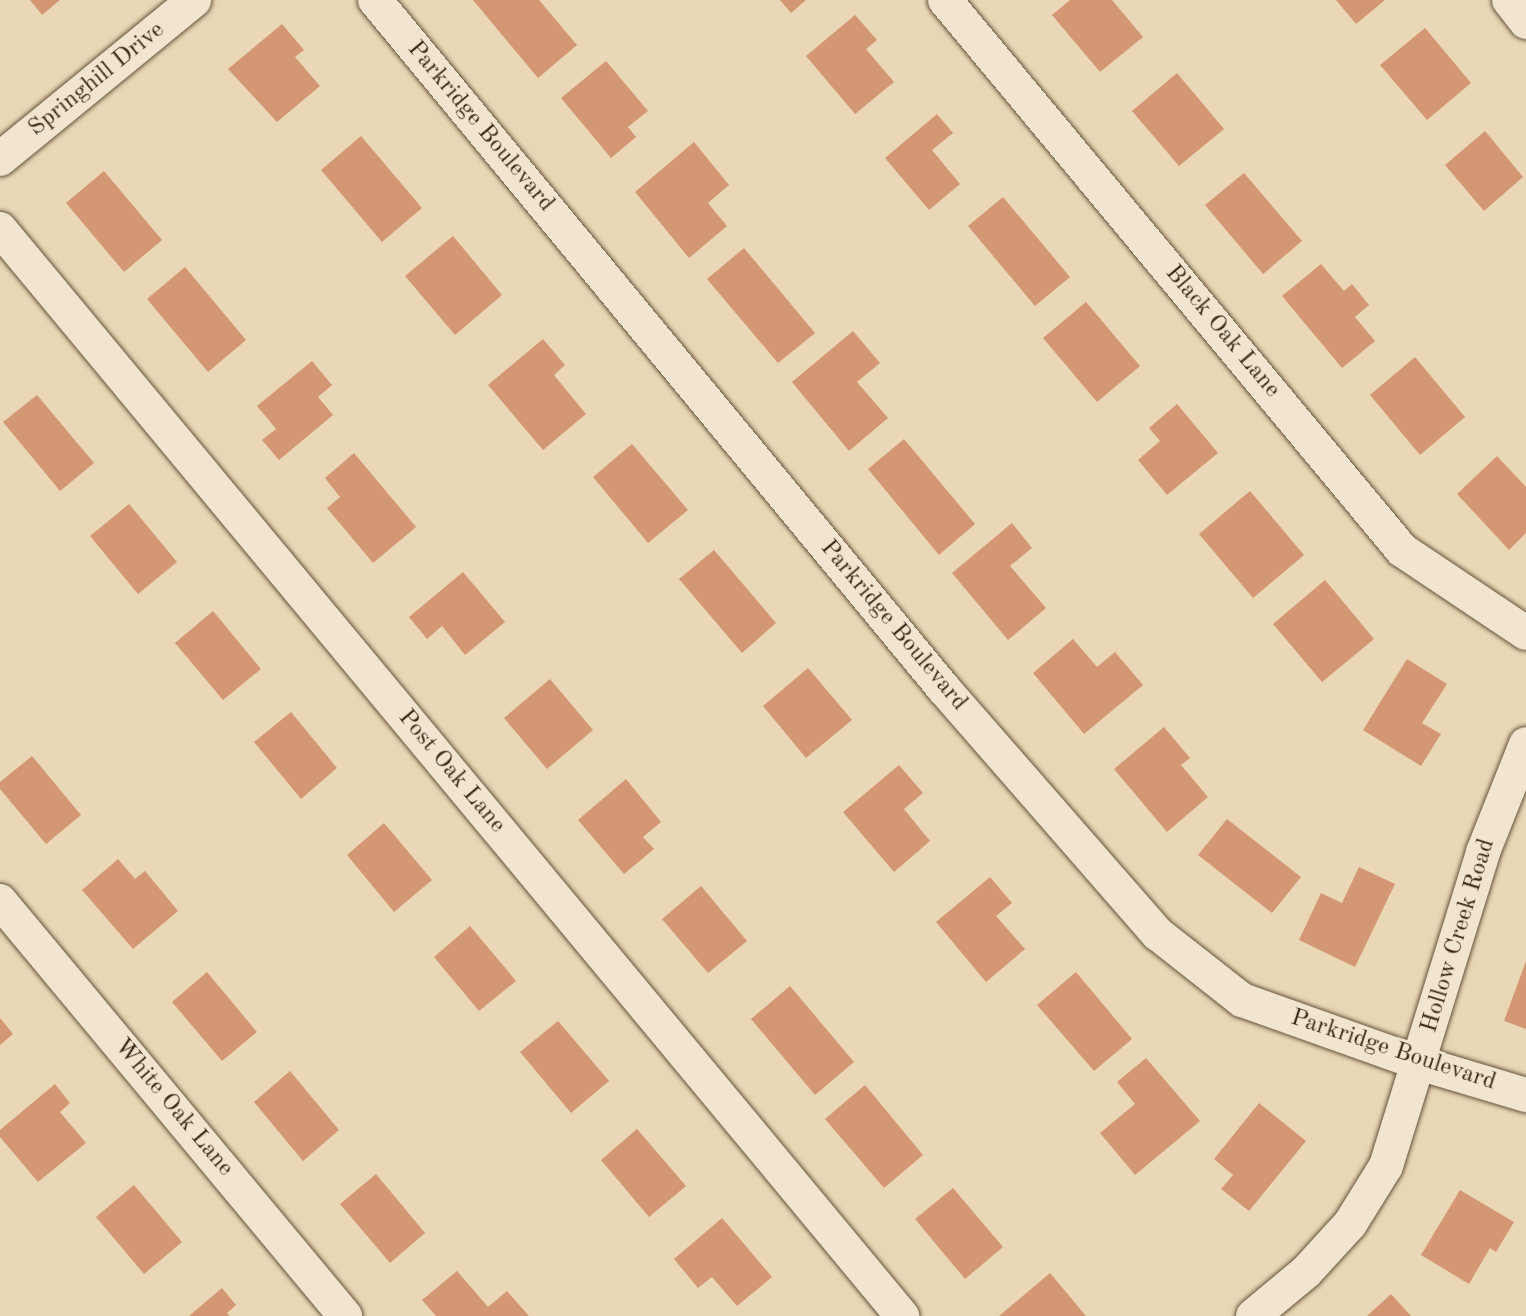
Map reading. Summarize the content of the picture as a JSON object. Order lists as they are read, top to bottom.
{
  "streets": {
    "street": [
      "Springhill Drive",
      "Parkridge Boulevard",
      "Black Oak Lane",
      "Post Oak Lane",
      "Hollow Creek Road",
      "White Oak Lane"
    ]
  },
  "crossings": [
    ["Parkridge Boulevard", "Hollow Creek Road"]
  ]
}
